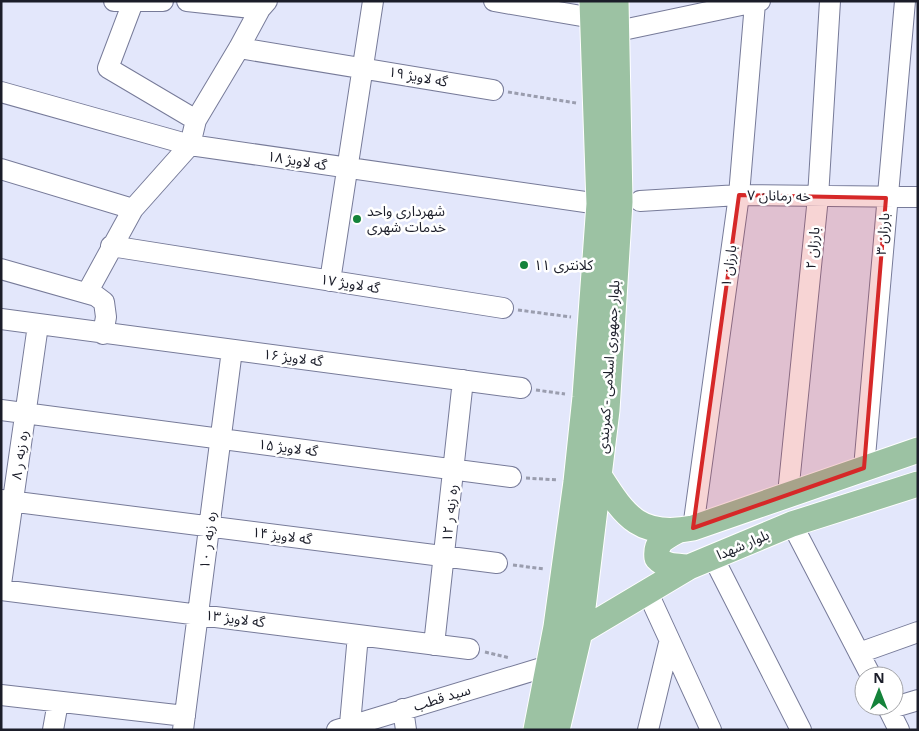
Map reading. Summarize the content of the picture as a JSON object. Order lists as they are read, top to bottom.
{
  "streets": {
    "main road": ["بلوار جمهوری اسلامی - کمربندی", "بلوار شهدا"],
    "street": [
      "۱۹ گه لاویژ",
      "گه لاویژ ۱۸",
      "خه رمانان ۷",
      "بارزان ۳",
      "بارزان ۲",
      "بارزان ۱",
      "گه لاویژ ۱۷",
      "۱۶ گه لاویژ",
      "گه لاویژ ۱۵",
      "۸ ره زبه ر",
      "ره زبه ر ۱۲",
      "گه لاویژ ۱۴",
      "ره زبه ر ۱۰",
      "گه لاویژ ۱۳",
      "سید قطب"
    ]
  },
  "crossings": [
    ["گه لاویژ ۱۸", "بلوار جمهوری اسلامی - کمربندی"],
    ["خه رمانان ۷", "بارزان ۳"],
    ["خه رمانان ۷", "بارزان ۲"],
    ["خه رمانان ۷", "بارزان ۱"],
    ["۱۶ گه لاویژ", "۸ ره زبه ر"],
    ["۱۶ گه لاویژ", "ره زبه ر ۱۲"],
    ["۱۶ گه لاویژ", "ره زبه ر ۱۰"],
    ["بلوار جمهوری اسلامی - کمربندی", "بلوار شهدا"],
    ["بلوار جمهوری اسلامی - کمربندی", "سید قطب"],
    ["گه لاویژ ۱۵", "۸ ره زبه ر"],
    ["گه لاویژ ۱۵", "ره زبه ر ۱۲"],
    ["گه لاویژ ۱۵", "ره زبه ر ۱۰"],
    ["۸ ره زبه ر", "گه لاویژ ۱۴"],
    ["ره زبه ر ۱۲", "گه لاویژ ۱۴"],
    ["ره زبه ر ۱۲", "گه لاویژ ۱۳"],
    ["گه لاویژ ۱۴", "ره زبه ر ۱۰"],
    ["ره زبه ر ۱۰", "گه لاویژ ۱۳"]
  ],
  "places": ["شهرداری واحد خدمات شهری", "کلانتری ۱۱"],
  "north": "top"
}
